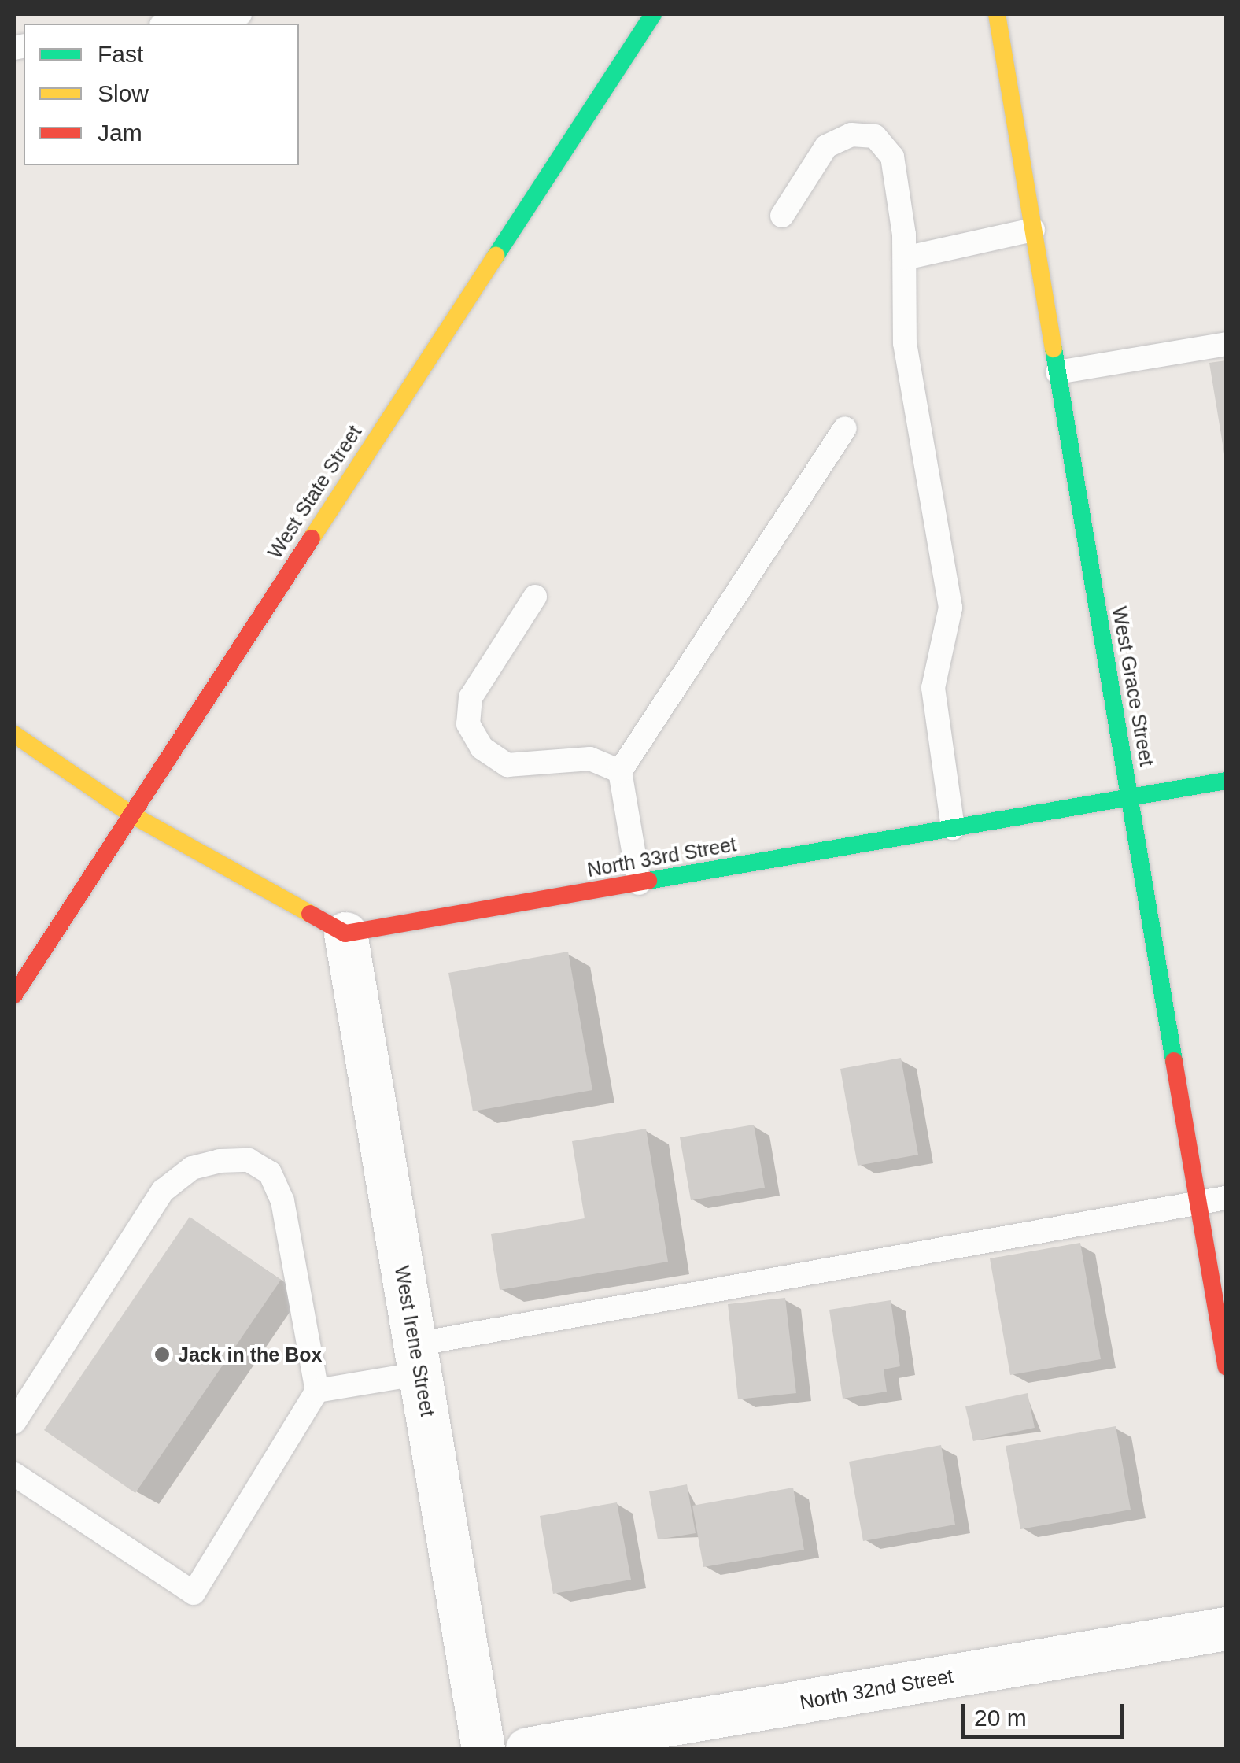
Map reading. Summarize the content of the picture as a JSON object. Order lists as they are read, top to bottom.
{
  "streets": {
    "street": [
      "West State Street",
      "West Grace Street",
      "North 33rd Street",
      "West Irene Street",
      "North 32nd Street"
    ]
  },
  "crossings": [
    ["West Grace Street", "North 33rd Street"],
    ["North 33rd Street", "West Irene Street"]
  ],
  "places": ["Jack in the Box"],
  "legend": ["Fast", "Slow", "Jam"],
  "scale_bar": "20 m"
}
